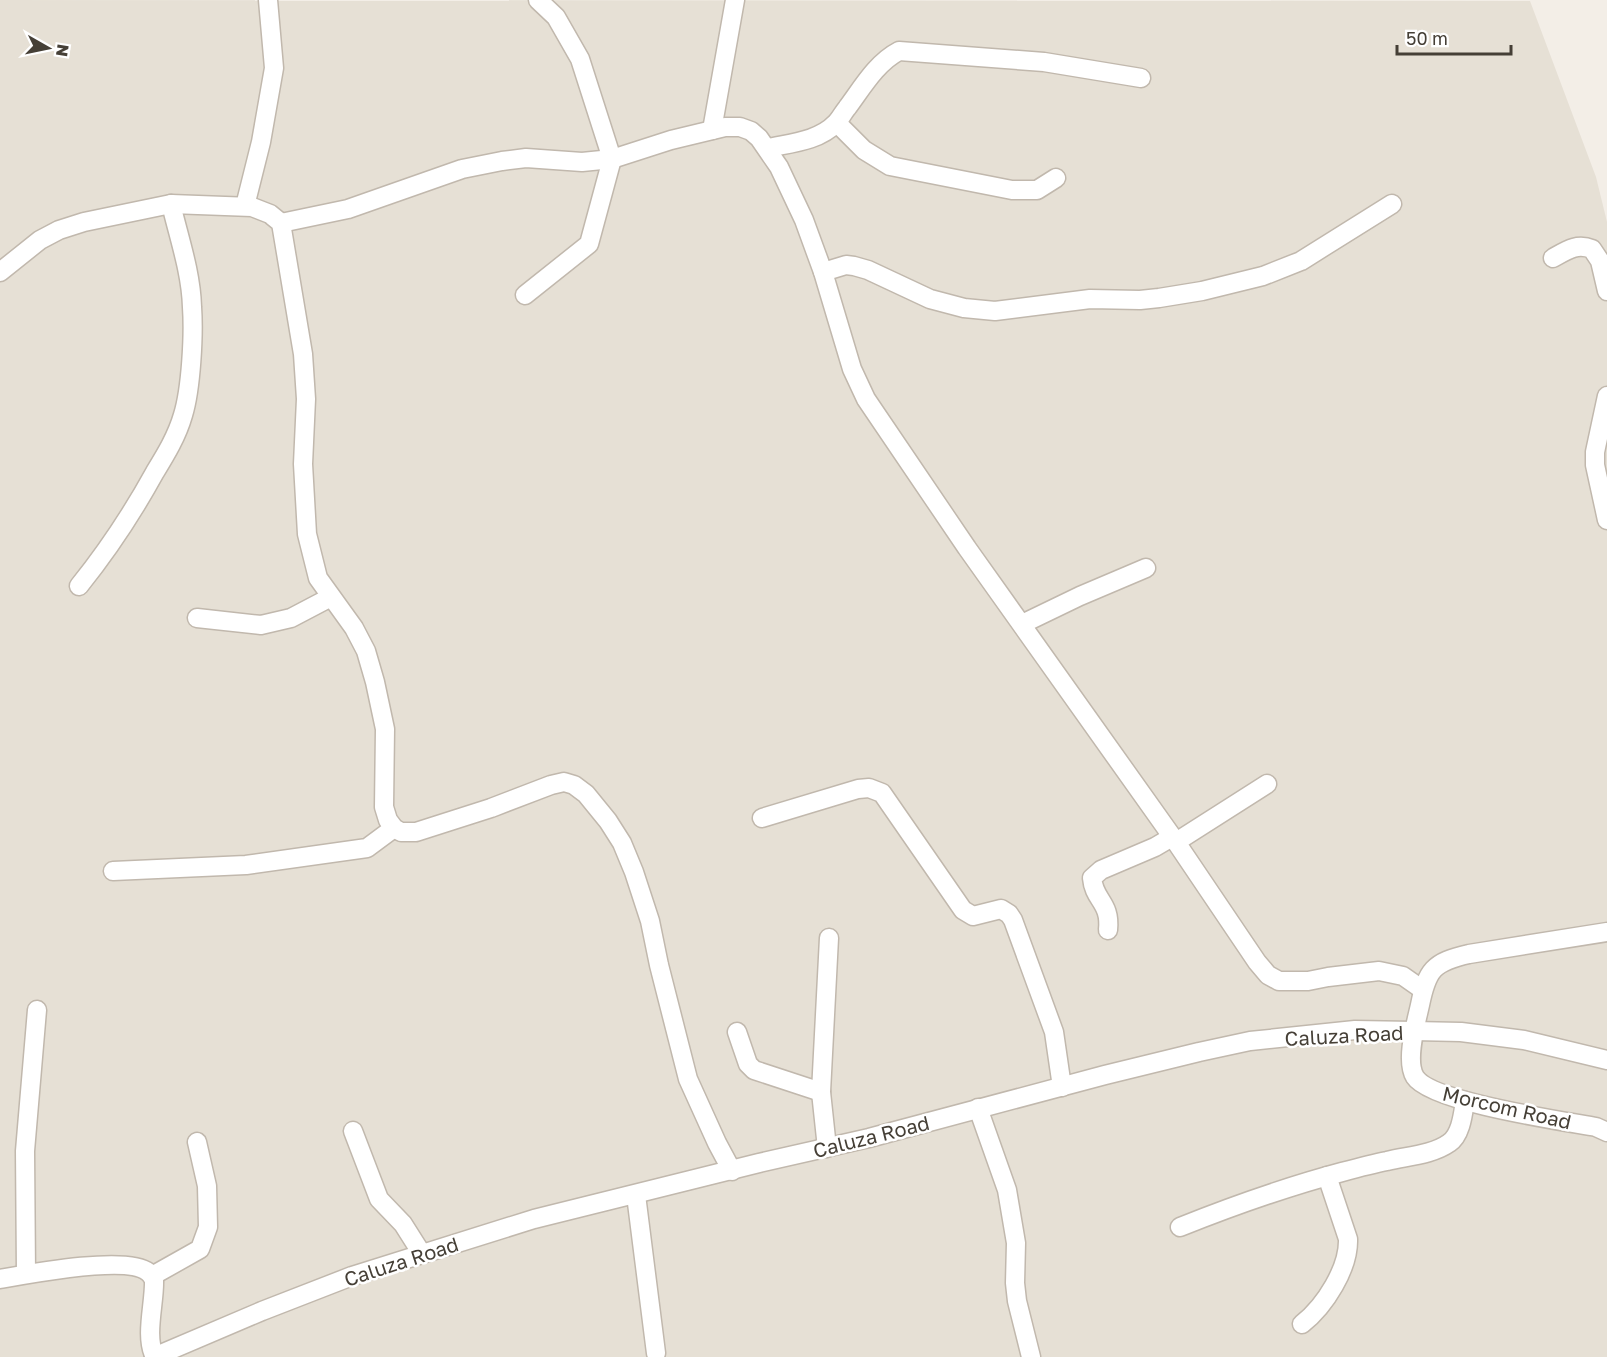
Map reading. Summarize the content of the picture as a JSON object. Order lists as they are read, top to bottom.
{
  "streets": {
    "street": ["Caluza Road", "Morcom Road"]
  },
  "crossings": [
    ["Caluza Road", "Morcom Road"]
  ],
  "scale_bar": "50 m",
  "north": "right"
}
